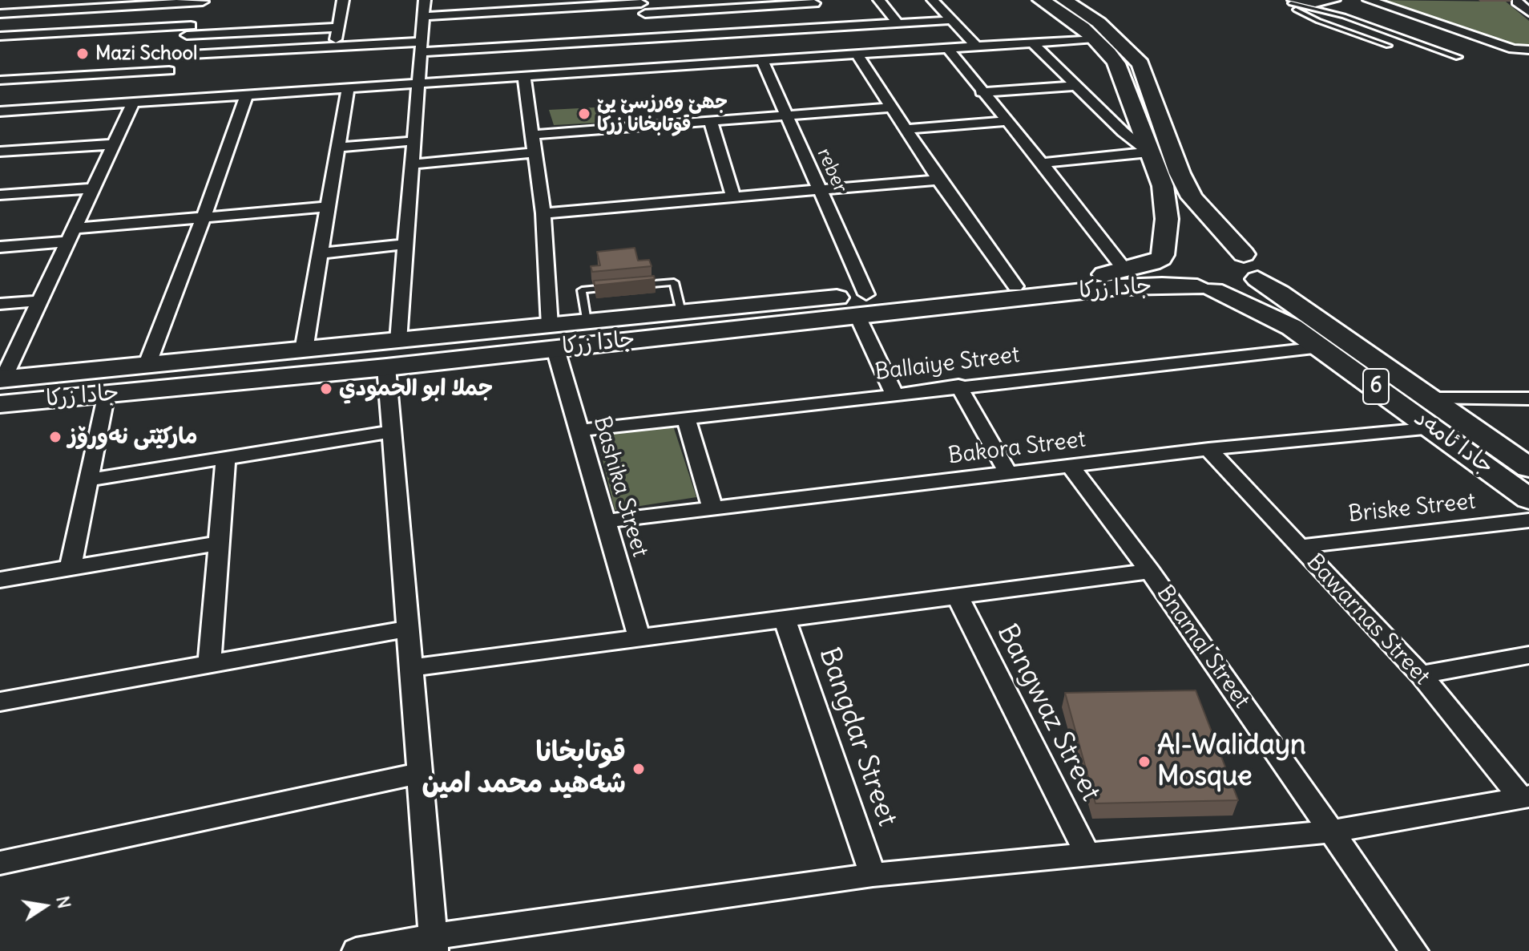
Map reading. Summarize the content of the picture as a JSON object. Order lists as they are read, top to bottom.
{
  "streets": {
    "main road": ["جادا زرکا", "6", "جادا ئامەد"],
    "street": [
      "reber",
      "Ballaiye Street",
      "Bakora Street",
      "Bashika Street",
      "Briske Street",
      "Bawarnas Street",
      "Bnamal Street",
      "Bangwaz Street",
      "Bangdar Street"
    ]
  },
  "crossings": [
    ["reber", "جادا زرکا"],
    ["reber", "Ballaiye Street"],
    ["جادا زرکا", "جادا ئامەد"],
    ["جادا زرکا", "Bashika Street"],
    ["Ballaiye Street", "جادا ئامەد"],
    ["Ballaiye Street", "Bashika Street"],
    ["جادا ئامەد", "Bakora Street"],
    ["Bakora Street", "Bashika Street"],
    ["Bakora Street", "Bawarnas Street"],
    ["Bakora Street", "Bnamal Street"],
    ["Briske Street", "Bawarnas Street"]
  ],
  "places": [
    "Mazi School",
    "جھێ وەرزسێ یێ قوتابخانا زرکا",
    "جملا ابو الحمودي",
    "مارکێتی نەورۆز",
    "Al-Walidayn Mosque",
    "قوتابخانا شەهید محمد امین"
  ],
  "north": "right"
}
